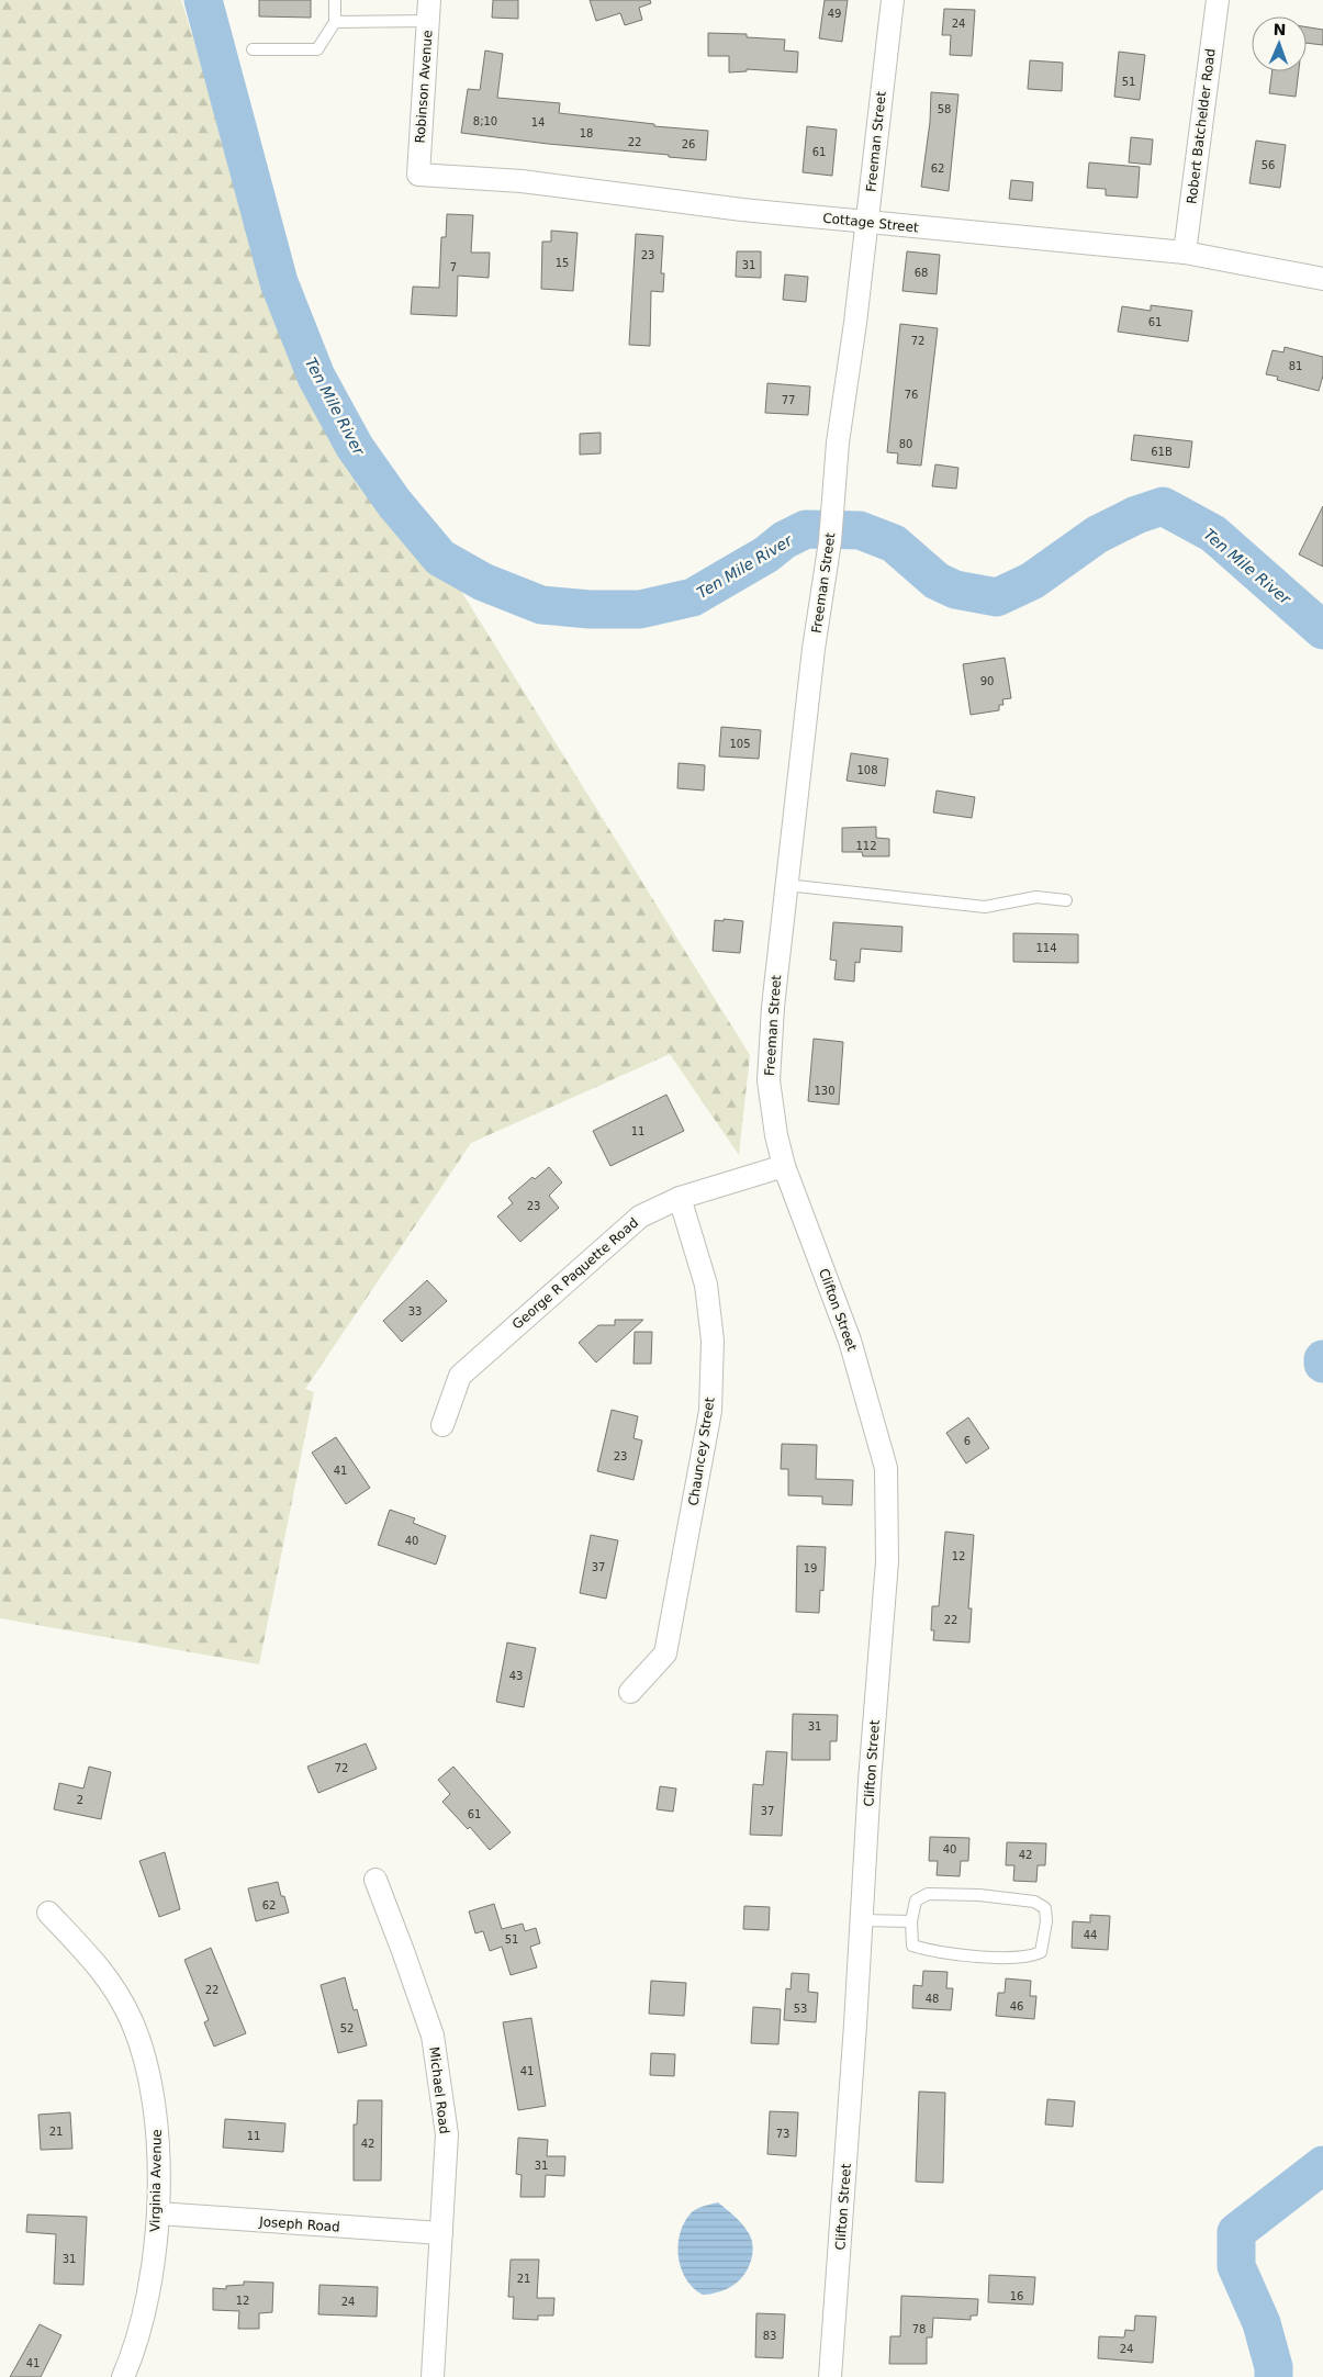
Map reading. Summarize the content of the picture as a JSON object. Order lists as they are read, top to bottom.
{
  "streets": {
    "street": [
      "Robinson Avenue",
      "Robert Batchelder Road",
      "Freeman Street",
      "Cottage Street",
      "George R Paquette Road",
      "Clifton Street",
      "Chauncey Street",
      "Michael Road",
      "Virginia Avenue",
      "Joseph Road"
    ]
  },
  "crossings": [
    ["Robinson Avenue", "Cottage Street"],
    ["Robert Batchelder Road", "Cottage Street"],
    ["Freeman Street", "Cottage Street"],
    ["Freeman Street", "George R Paquette Road"],
    ["Freeman Street", "Clifton Street"],
    ["George R Paquette Road", "Clifton Street"],
    ["George R Paquette Road", "Chauncey Street"],
    ["Michael Road", "Joseph Road"],
    ["Virginia Avenue", "Joseph Road"]
  ],
  "water": ["Ten Mile River"],
  "house_numbers": [
    "49",
    "24",
    "51",
    "58",
    "8;10",
    "14",
    "18",
    "22",
    "26",
    "61",
    "56",
    "62",
    "23",
    "15",
    "31",
    "7",
    "68",
    "61",
    "72",
    "81",
    "76",
    "77",
    "80",
    "61B",
    "90",
    "105",
    "108",
    "112",
    "114",
    "130",
    "11",
    "23",
    "33",
    "6",
    "23",
    "41",
    "40",
    "12",
    "37",
    "19",
    "22",
    "43",
    "31",
    "72",
    "2",
    "37",
    "61",
    "40",
    "42",
    "62",
    "44",
    "51",
    "22",
    "48",
    "46",
    "53",
    "52",
    "41",
    "21",
    "73",
    "11",
    "42",
    "31",
    "31",
    "21",
    "16",
    "12",
    "24",
    "78",
    "83",
    "24",
    "41"
  ],
  "north": "top"
}
